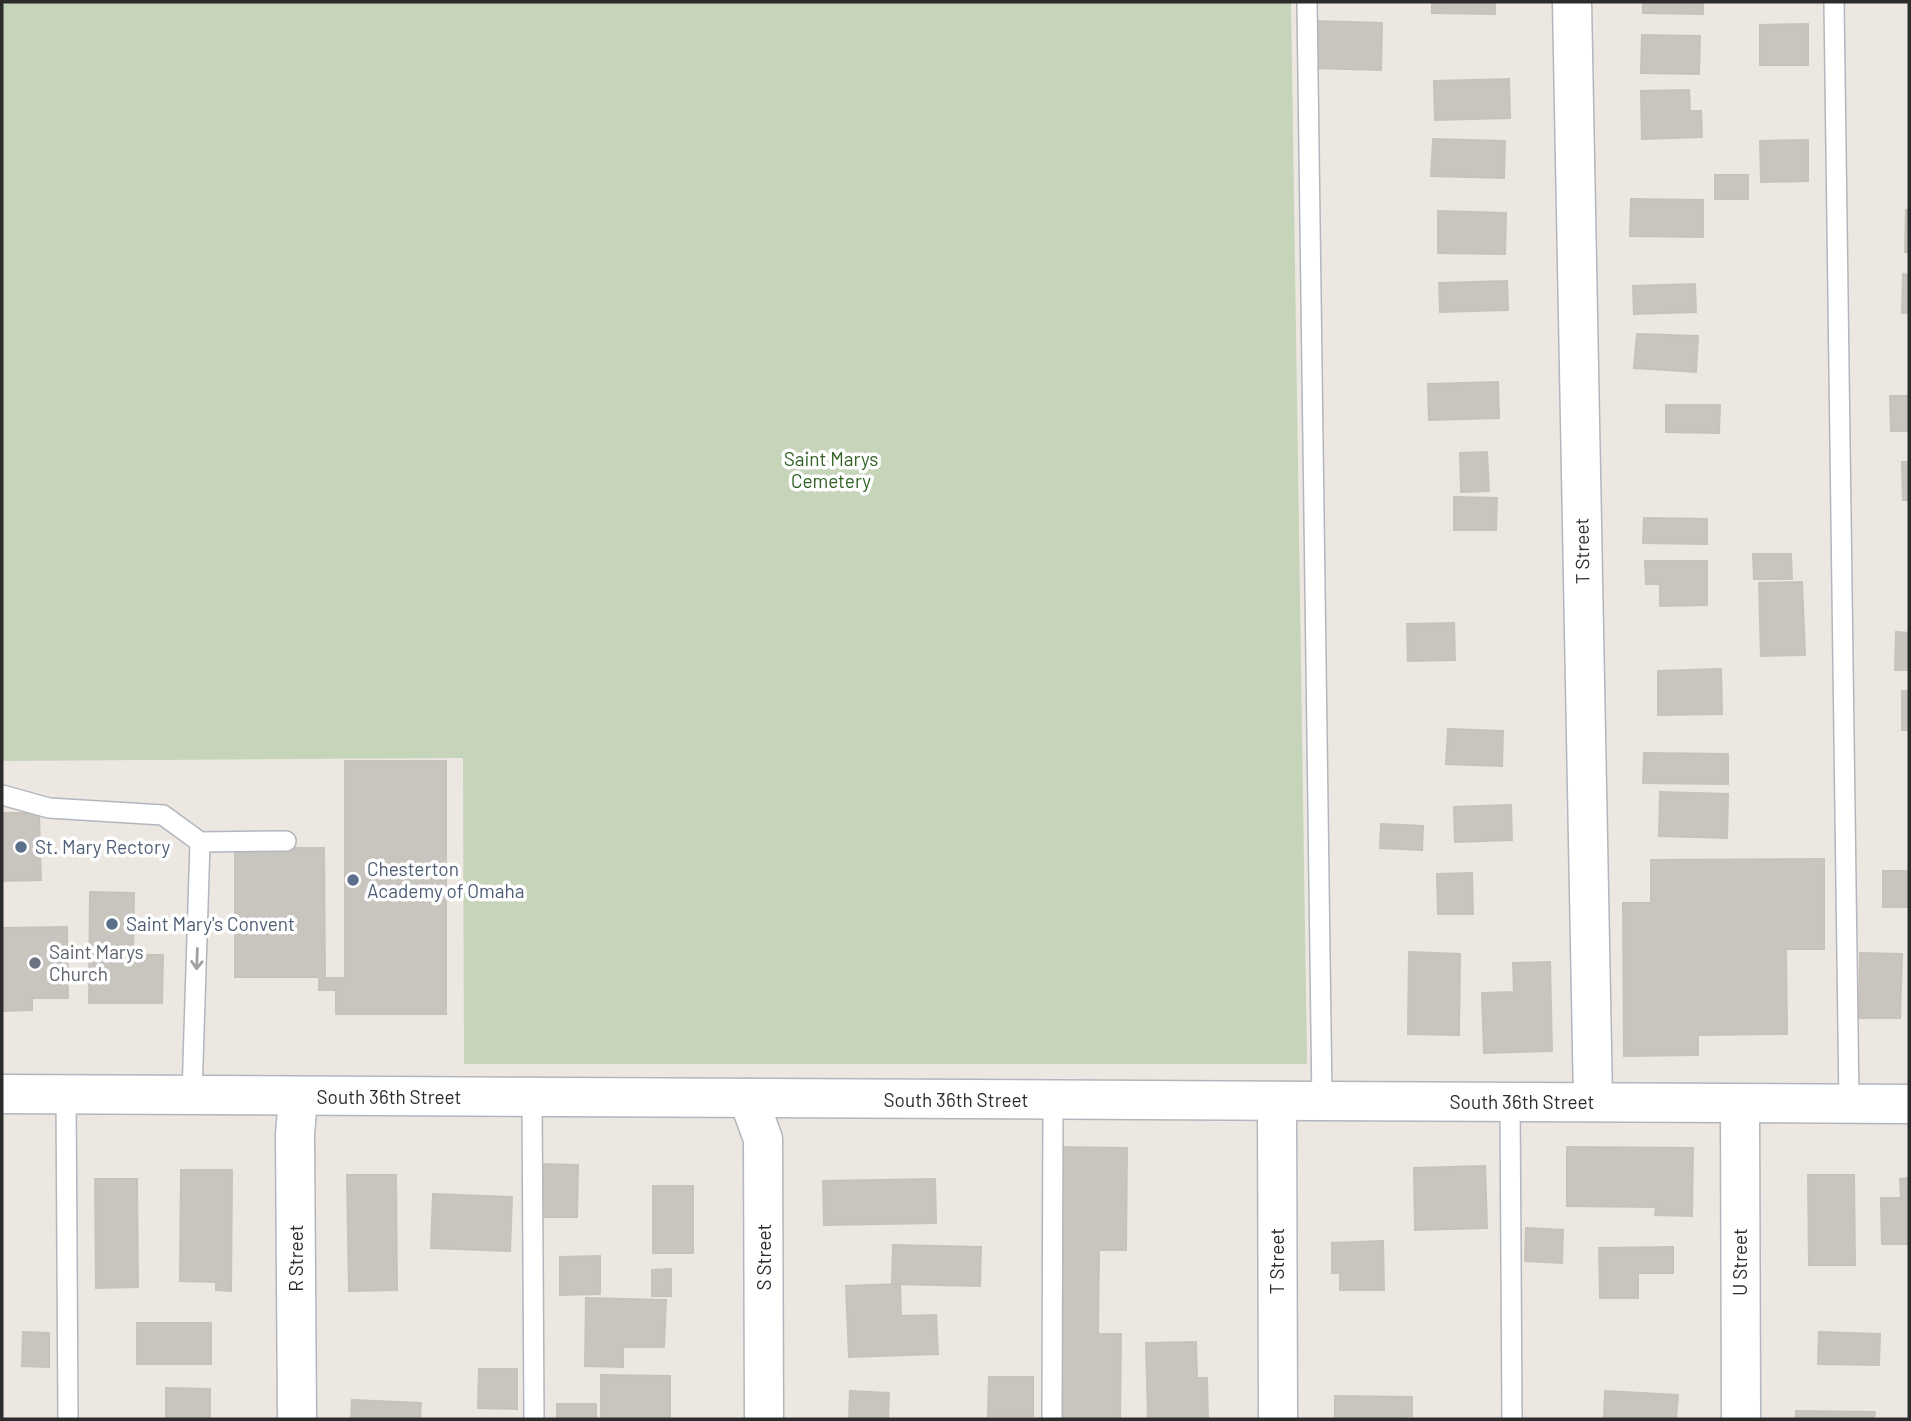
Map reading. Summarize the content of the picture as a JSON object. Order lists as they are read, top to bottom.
{
  "streets": {
    "street": [
      "T Street",
      "South 36th Street",
      "S Street",
      "R Street",
      "U Street"
    ]
  },
  "crossings": [
    ["T Street", "South 36th Street"],
    ["South 36th Street", "S Street"],
    ["South 36th Street", "R Street"],
    ["South 36th Street", "U Street"]
  ],
  "parks": ["Saint Marys Cemetery"],
  "places": [
    "St. Mary Rectory",
    "Chesterton Academy of Omaha",
    "Saint Mary's Convent",
    "Saint Marys Church"
  ]
}
